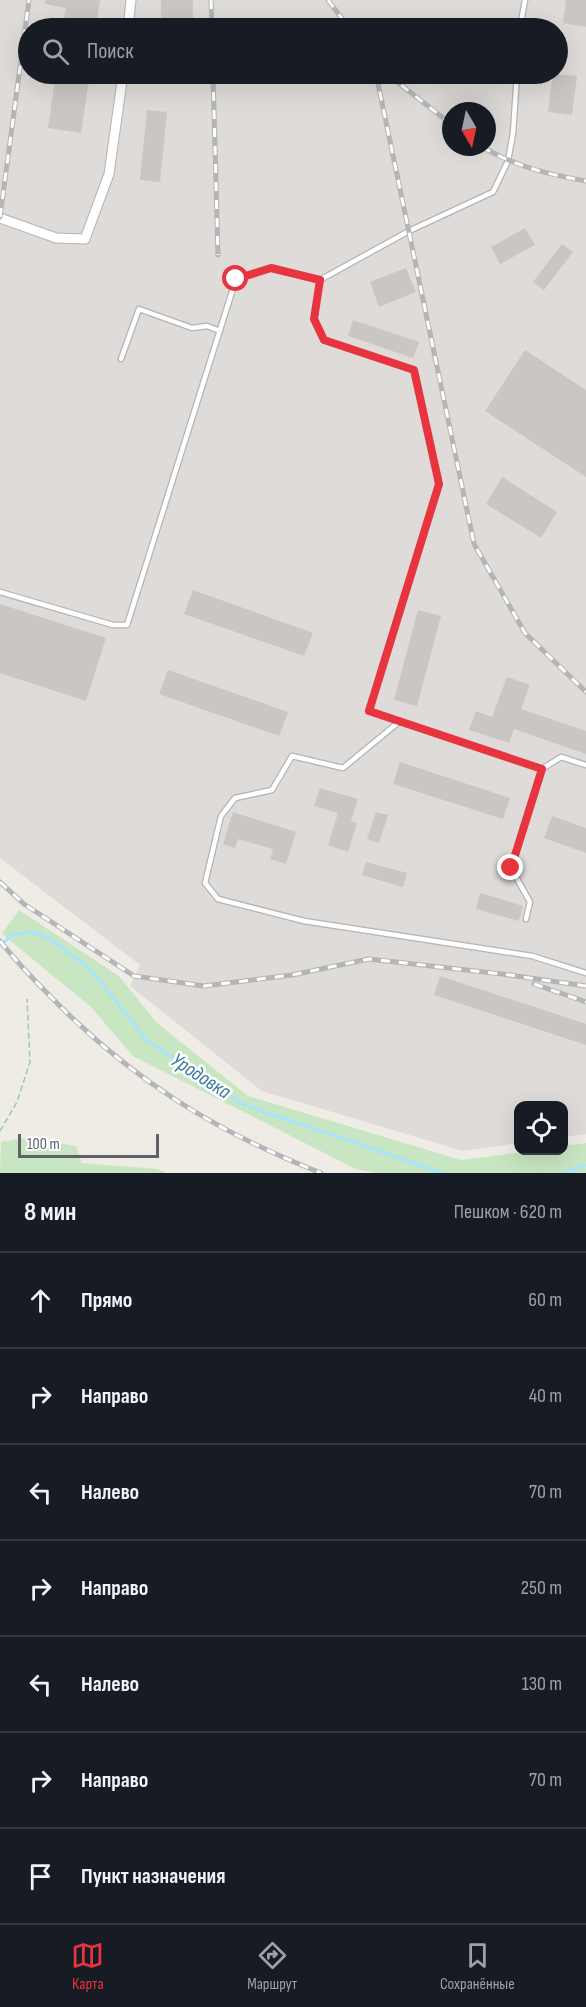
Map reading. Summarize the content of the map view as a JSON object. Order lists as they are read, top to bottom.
{
  "water": ["Уродовка"],
  "scale_bar": "100 m",
  "north": "bottom",
  "page": {
    "search": "Поиск",
    "scale": "100 m",
    "heading": ["8 мин", "Пешком · 620 m"],
    "list": [
      ["Прямо", "60 m"],
      ["Направо", "40 m"],
      ["Налево", "70 m"],
      ["Направо", "250 m"],
      ["Налево", "130 m"],
      ["Направо", "70 m"],
      "Пункт назначения"
    ],
    "nav": ["Карта", "Маршрут", "Сохранённые"]
  }
}
